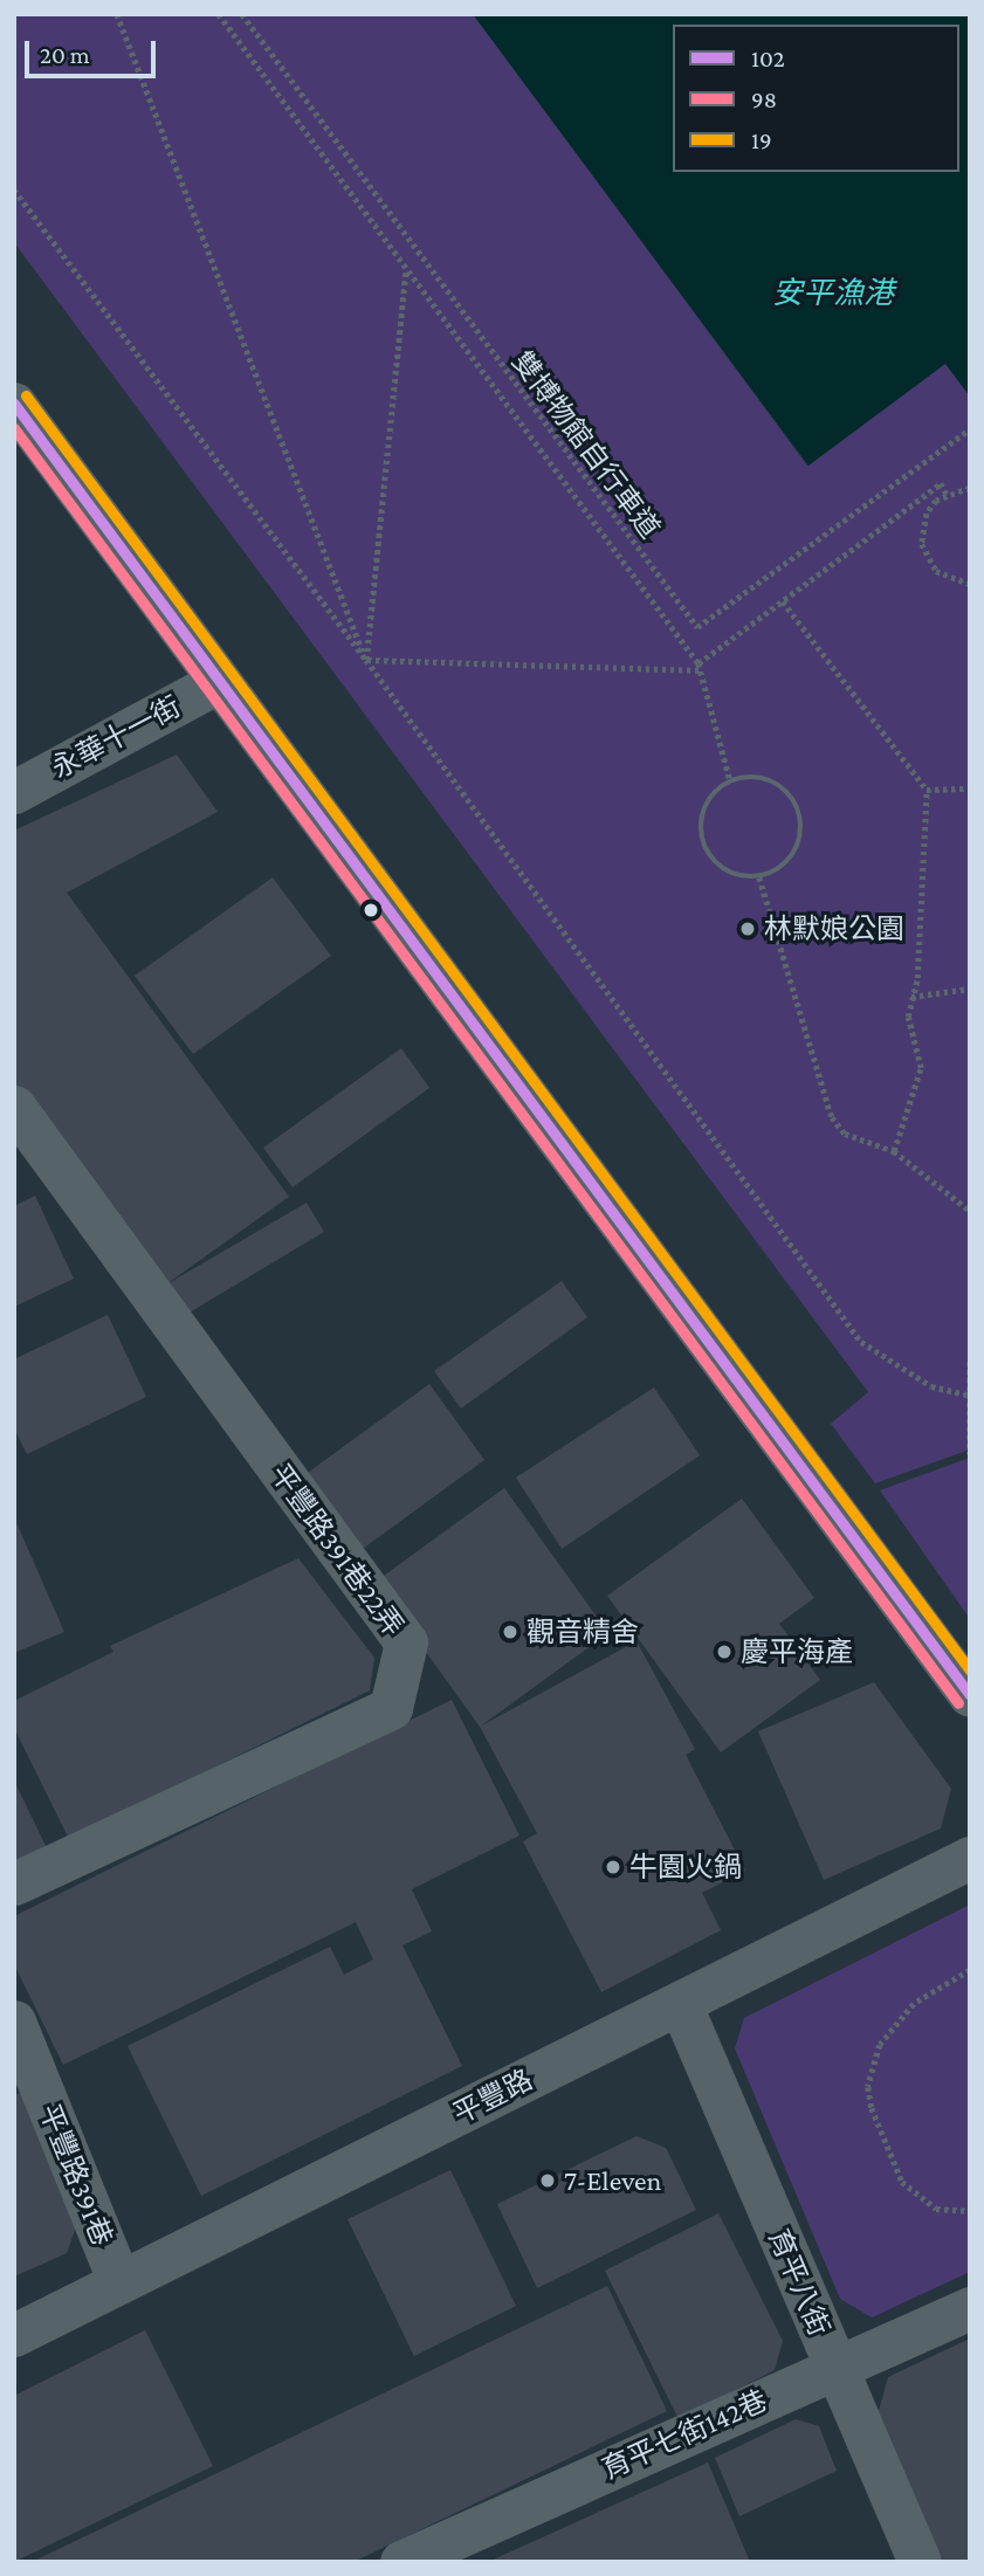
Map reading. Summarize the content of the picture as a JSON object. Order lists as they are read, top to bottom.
{
  "streets": {
    "street": [
      "永華十一街",
      "平豐路391巷22弄",
      "平豐路",
      "平豐路391巷",
      "育平八街",
      "育平七街142巷"
    ],
    "path": ["雙博物館自行車道"]
  },
  "crossings": [
    ["平豐路", "平豐路391巷"],
    ["平豐路", "育平八街"],
    ["育平八街", "育平七街142巷"]
  ],
  "water": ["安平漁港"],
  "places": [
    "林默娘公園",
    "觀音精舍",
    "慶平海產",
    "牛園火鍋",
    "7-Eleven"
  ],
  "lines": ["transit line 19", "transit line 102", "transit line 98"],
  "legend": ["102", "98", "19"],
  "scale_bar": "20 m"
}
